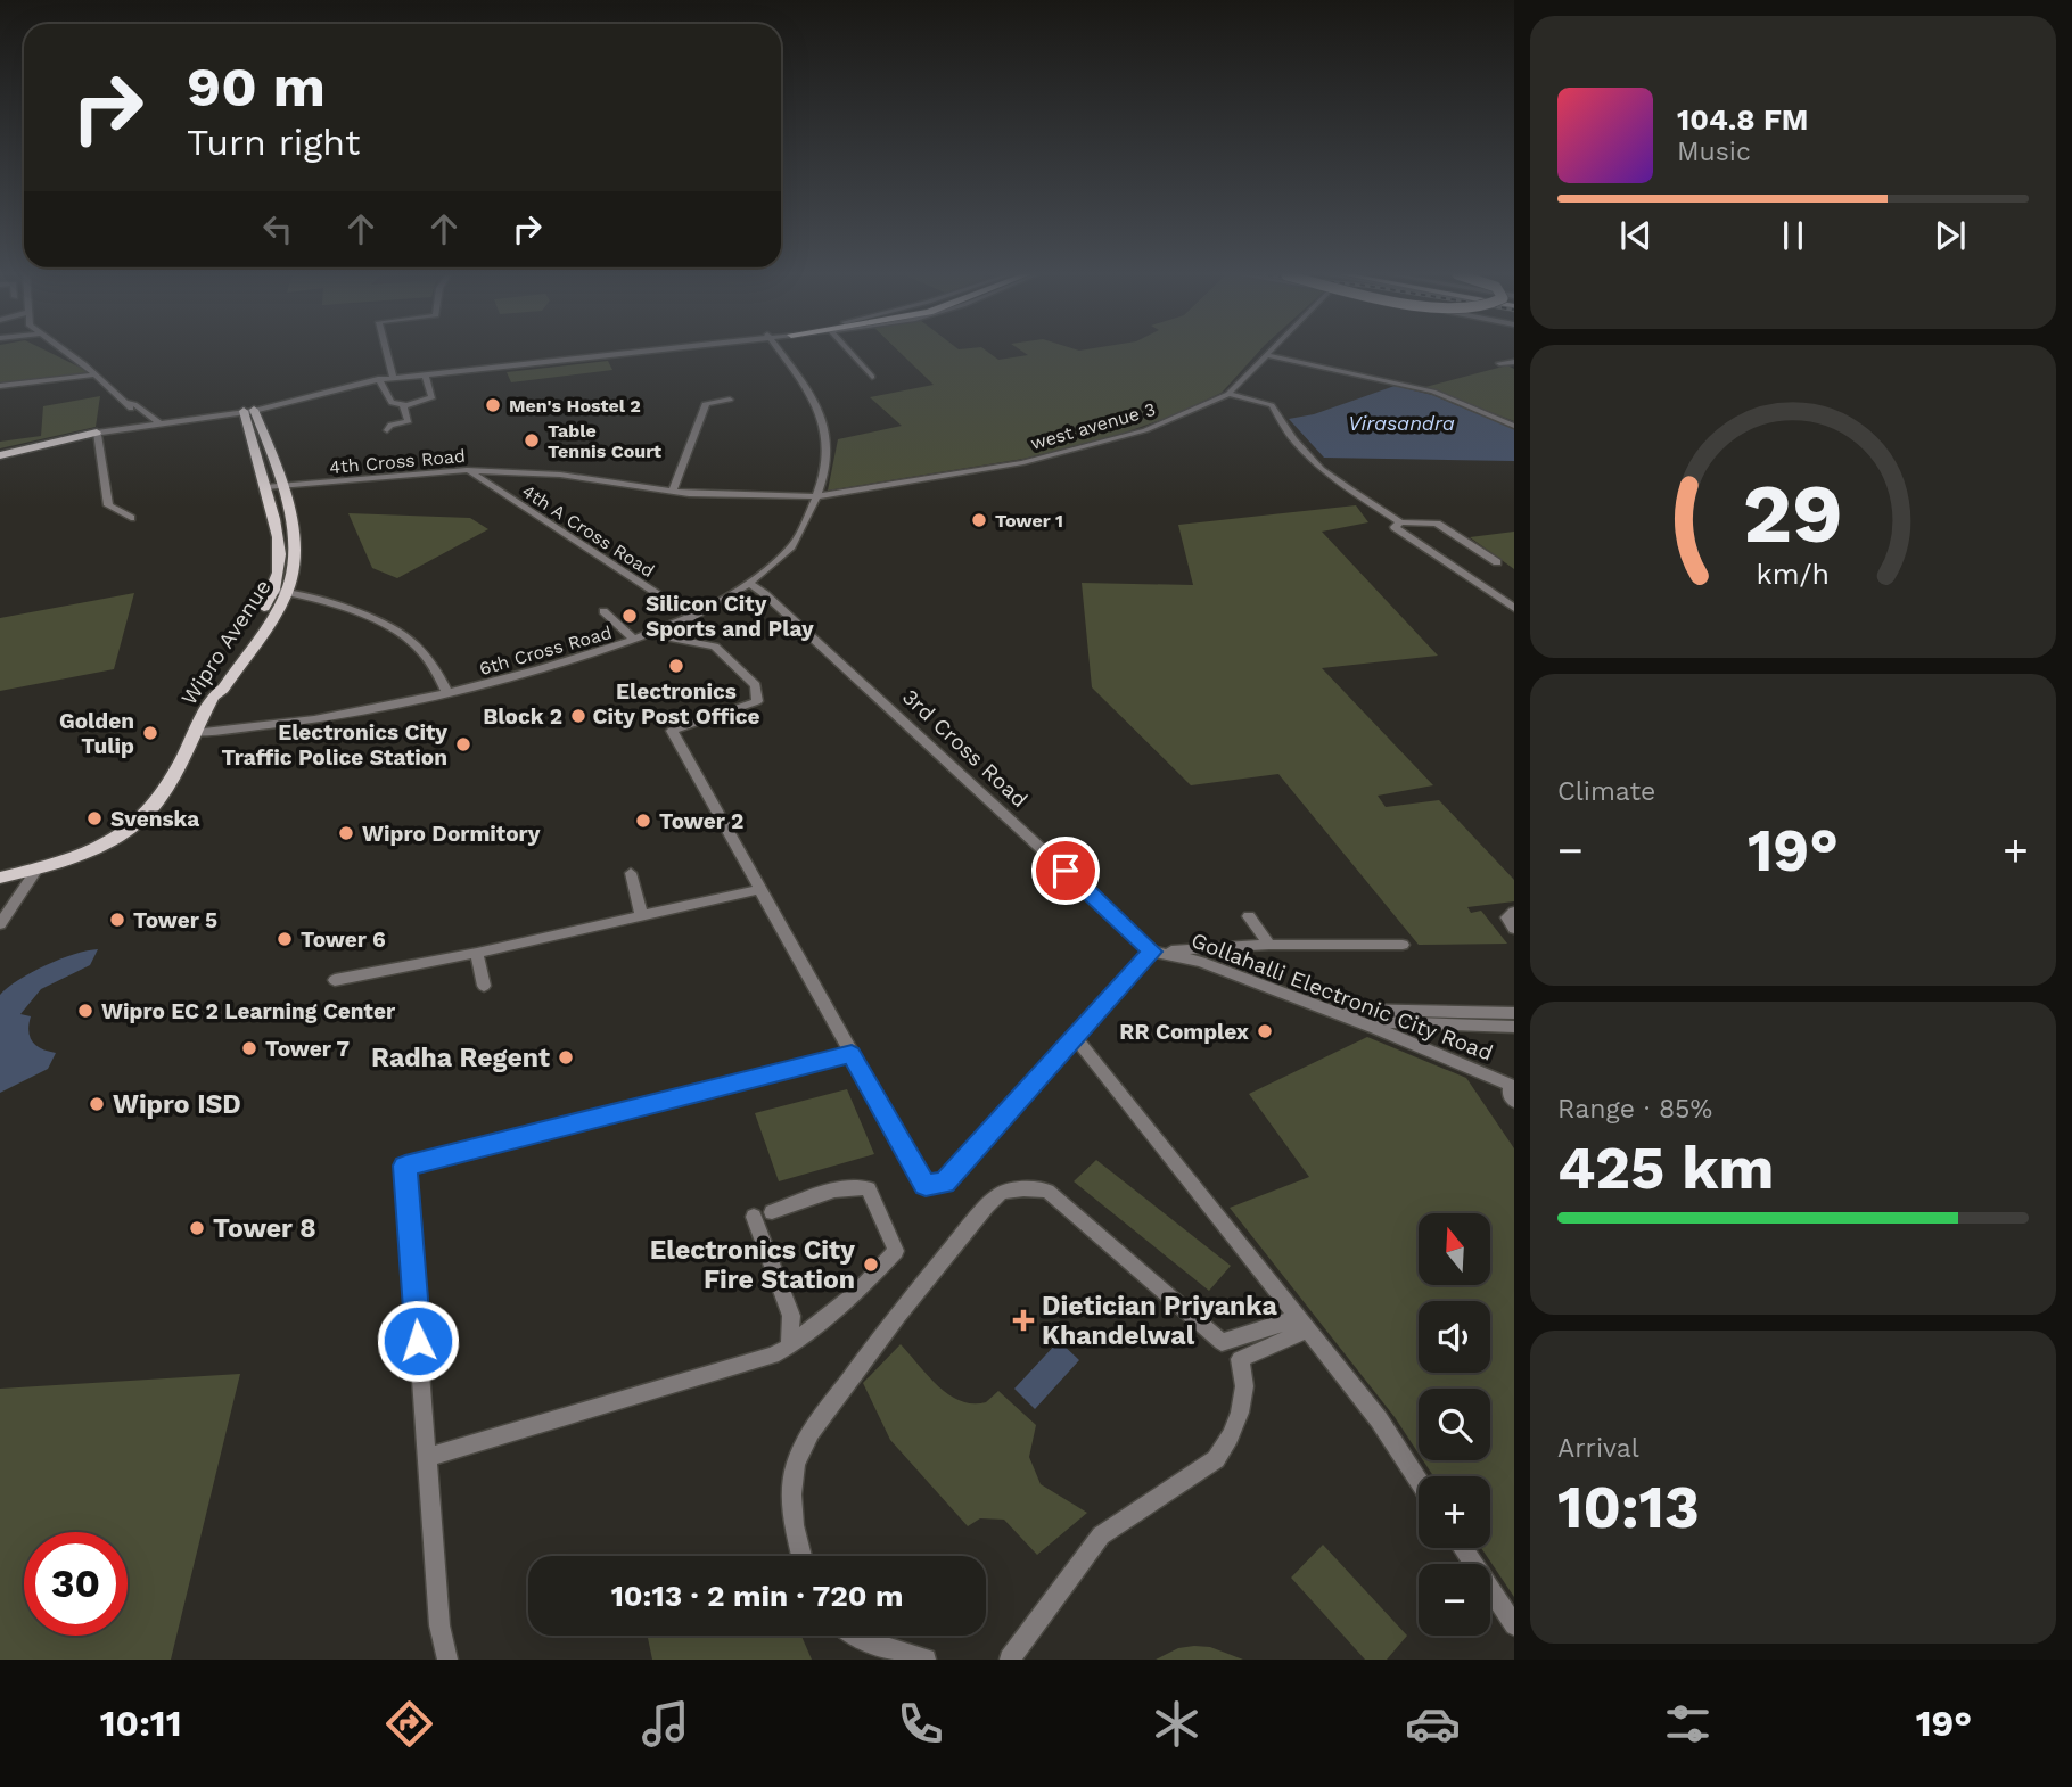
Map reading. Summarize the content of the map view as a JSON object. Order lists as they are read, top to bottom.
{
  "streets": {
    "main road": ["Wipro Avenue"],
    "street": [
      "west avenue 3",
      "4th Cross Road",
      "4th A Cross Road",
      "6th Cross Road",
      "3rd Cross Road",
      "Gollahalli Electronic City Road"
    ]
  },
  "crossings": [
    ["west avenue 3", "4th Cross Road"],
    ["west avenue 3", "6th Cross Road"],
    ["4th Cross Road", "4th A Cross Road"],
    ["4th Cross Road", "Wipro Avenue"],
    ["4th Cross Road", "6th Cross Road"],
    ["4th A Cross Road", "6th Cross Road"],
    ["Wipro Avenue", "6th Cross Road"],
    ["6th Cross Road", "3rd Cross Road"],
    ["3rd Cross Road", "Gollahalli Electronic City Road"]
  ],
  "water": ["Virasandra"],
  "places": {
    "other": [
      "Men's Hostel 2",
      "Table Tennis Court",
      "Tower 1",
      "Silicon City Sports and Play",
      "Electronics City Post Office",
      "Block 2",
      "Golden Tulip",
      "Electronics City Traffic Police Station",
      "Svenska",
      "Tower 2",
      "Wipro Dormitory",
      "Tower 5",
      "Tower 6",
      "Wipro EC 2 Learning Center",
      "RR Complex",
      "Tower 7",
      "Radha Regent",
      "Wipro ISD",
      "Tower 8",
      "Electronics City Fire Station"
    ],
    "health": ["Dietician Priyanka Khandelwal"]
  },
  "north": "top",
  "page": {
    "turn": ["90 m", "Turn right"],
    "song": ["104.8 FM", "Music"],
    "tile": [
      "Climate",
      ["Range · 85%", "425 km"],
      ["Arrival", "10:13"]
    ],
    "heat": ["−", "19°", "+"],
    "map_buttons": ["+", "−"],
    "limit": "30",
    "trip": "10:13 · 2 min · 720 m",
    "tabs": ["10:11", "19°"],
    "gauge": ["29", "km/h"]
  }
}
